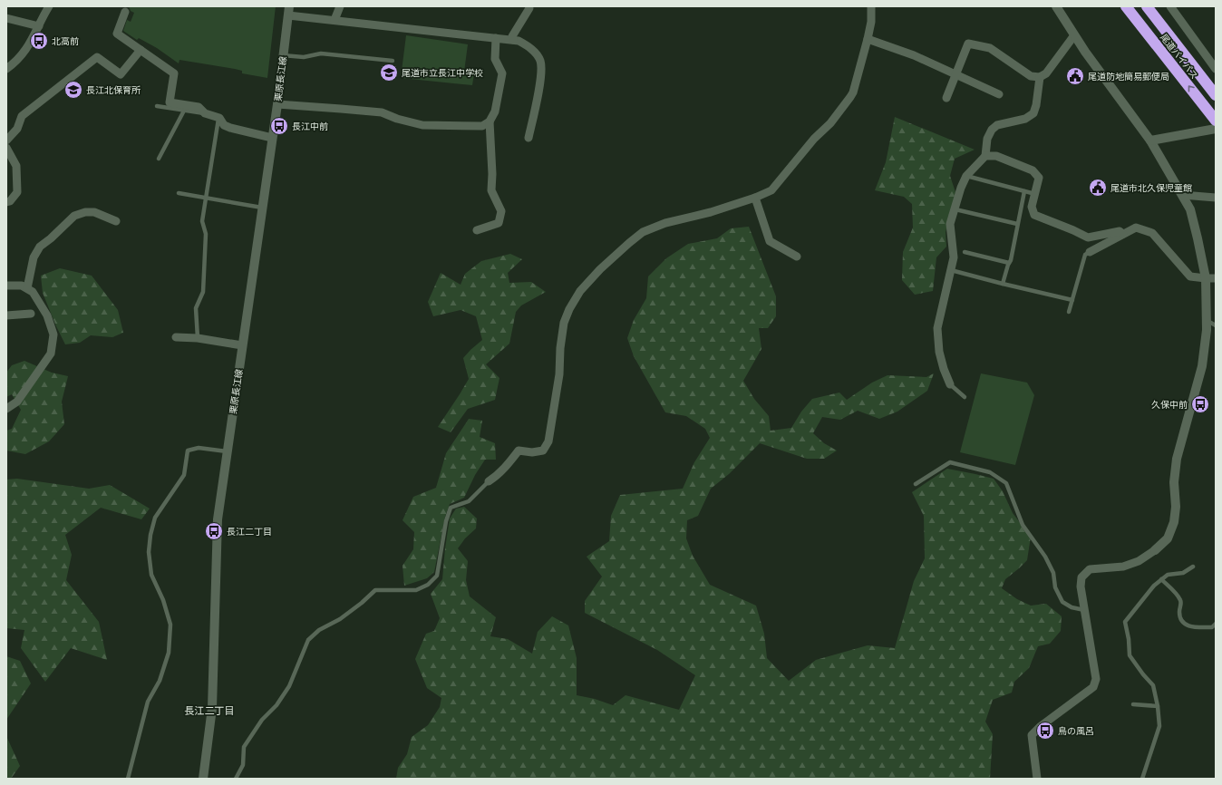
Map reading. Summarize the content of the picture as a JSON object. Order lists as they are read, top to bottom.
{
  "streets": {
    "highway": ["尾道バイパス"],
    "main road": ["栗原長江線"]
  },
  "districts": ["長江二丁目"],
  "places": {
    "bus stop": [
      "北高前",
      "長江中前",
      "久保中前",
      "長江二丁目",
      "鳥の風呂"
    ],
    "school or university": ["尾道市立長江中学校", "長江北保育所"],
    "public building": ["尾道防地簡易郵便局", "尾道市北久保児童館"]
  }
}
